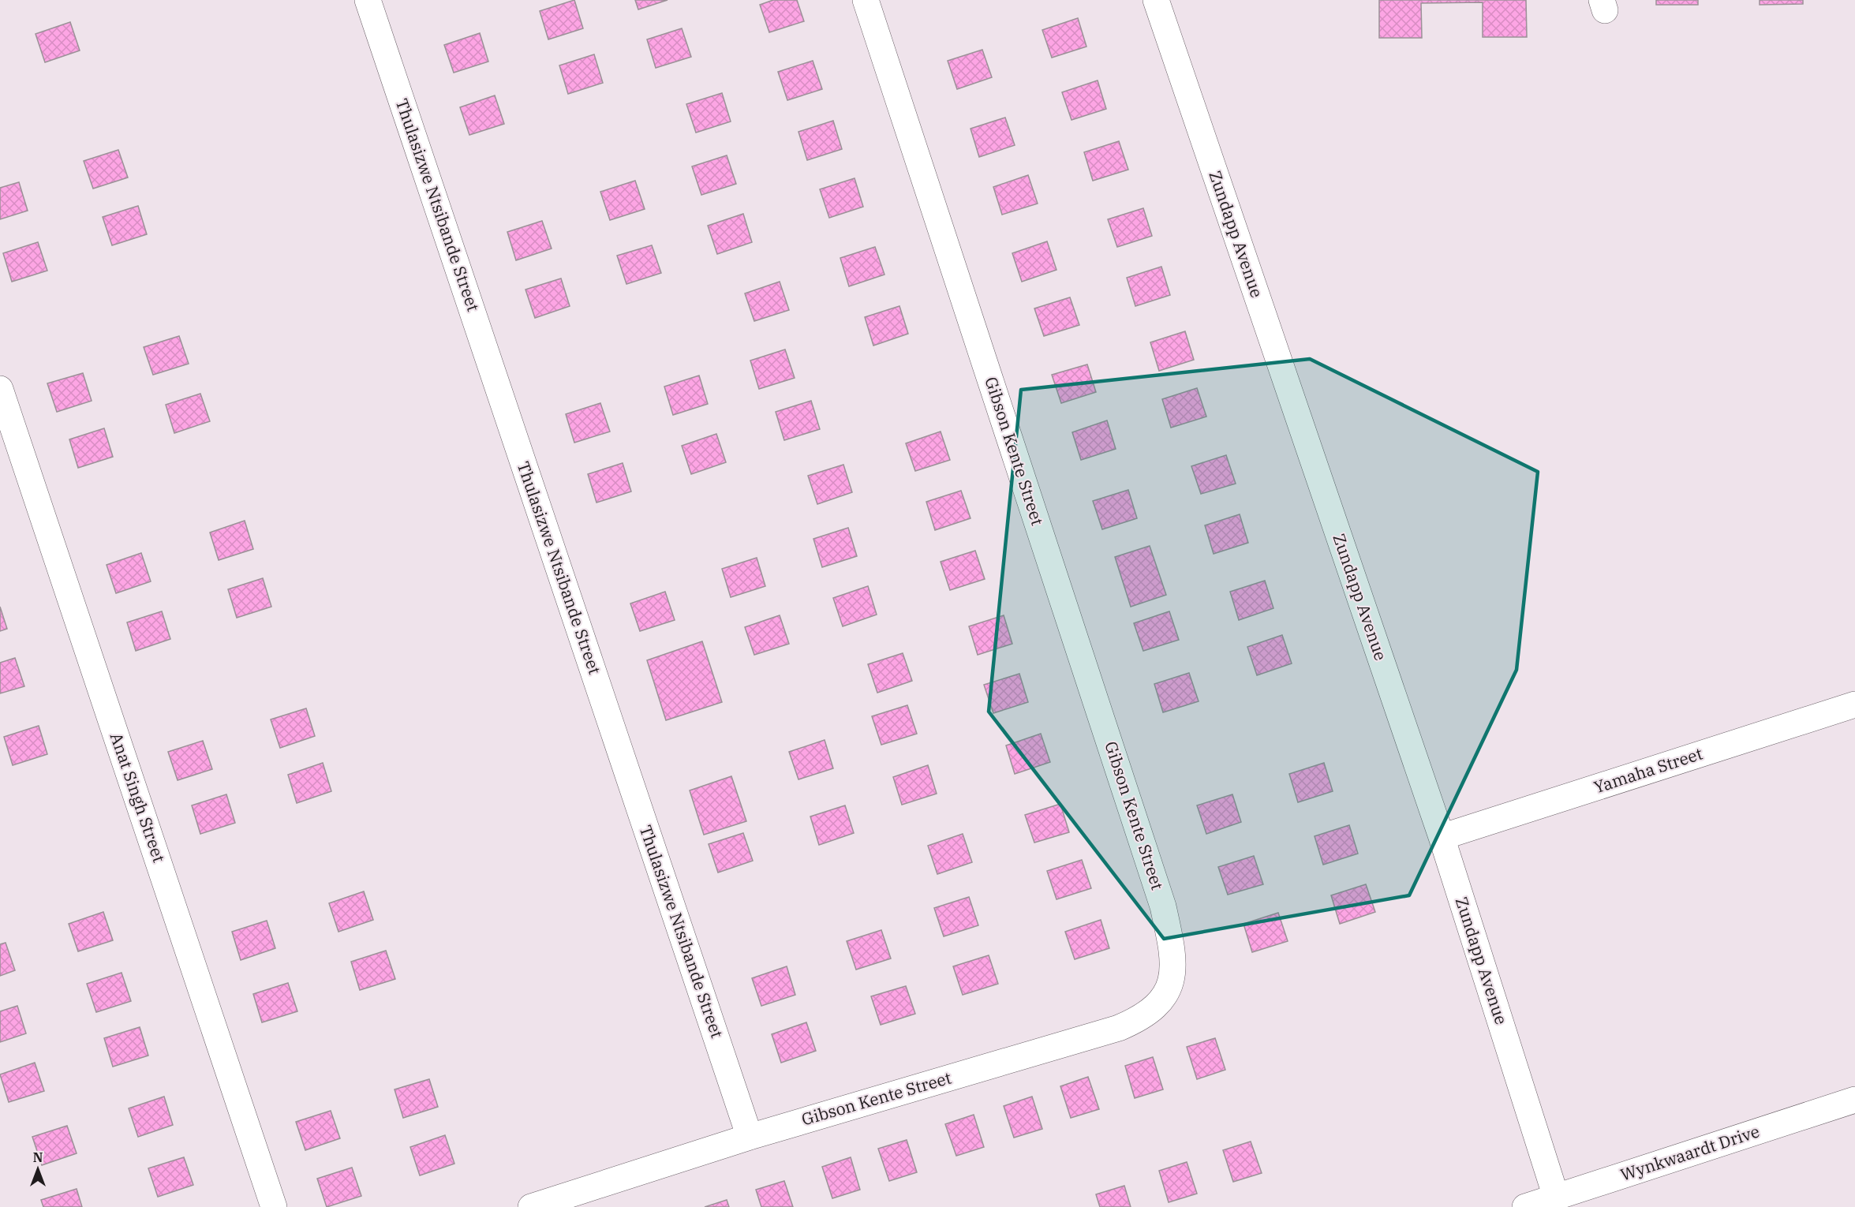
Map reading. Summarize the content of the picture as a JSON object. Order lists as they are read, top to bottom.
{
  "streets": {
    "street": [
      "Thulasizwe Ntsibande Street",
      "Zundapp Avenue",
      "Gibson Kente Street",
      "Yamaha Street",
      "Anat Singh Street",
      "Wynkwaardt Drive"
    ]
  },
  "crossings": [
    ["Thulasizwe Ntsibande Street", "Gibson Kente Street"],
    ["Zundapp Avenue", "Yamaha Street"],
    ["Zundapp Avenue", "Wynkwaardt Drive"]
  ],
  "north": "top"
}
